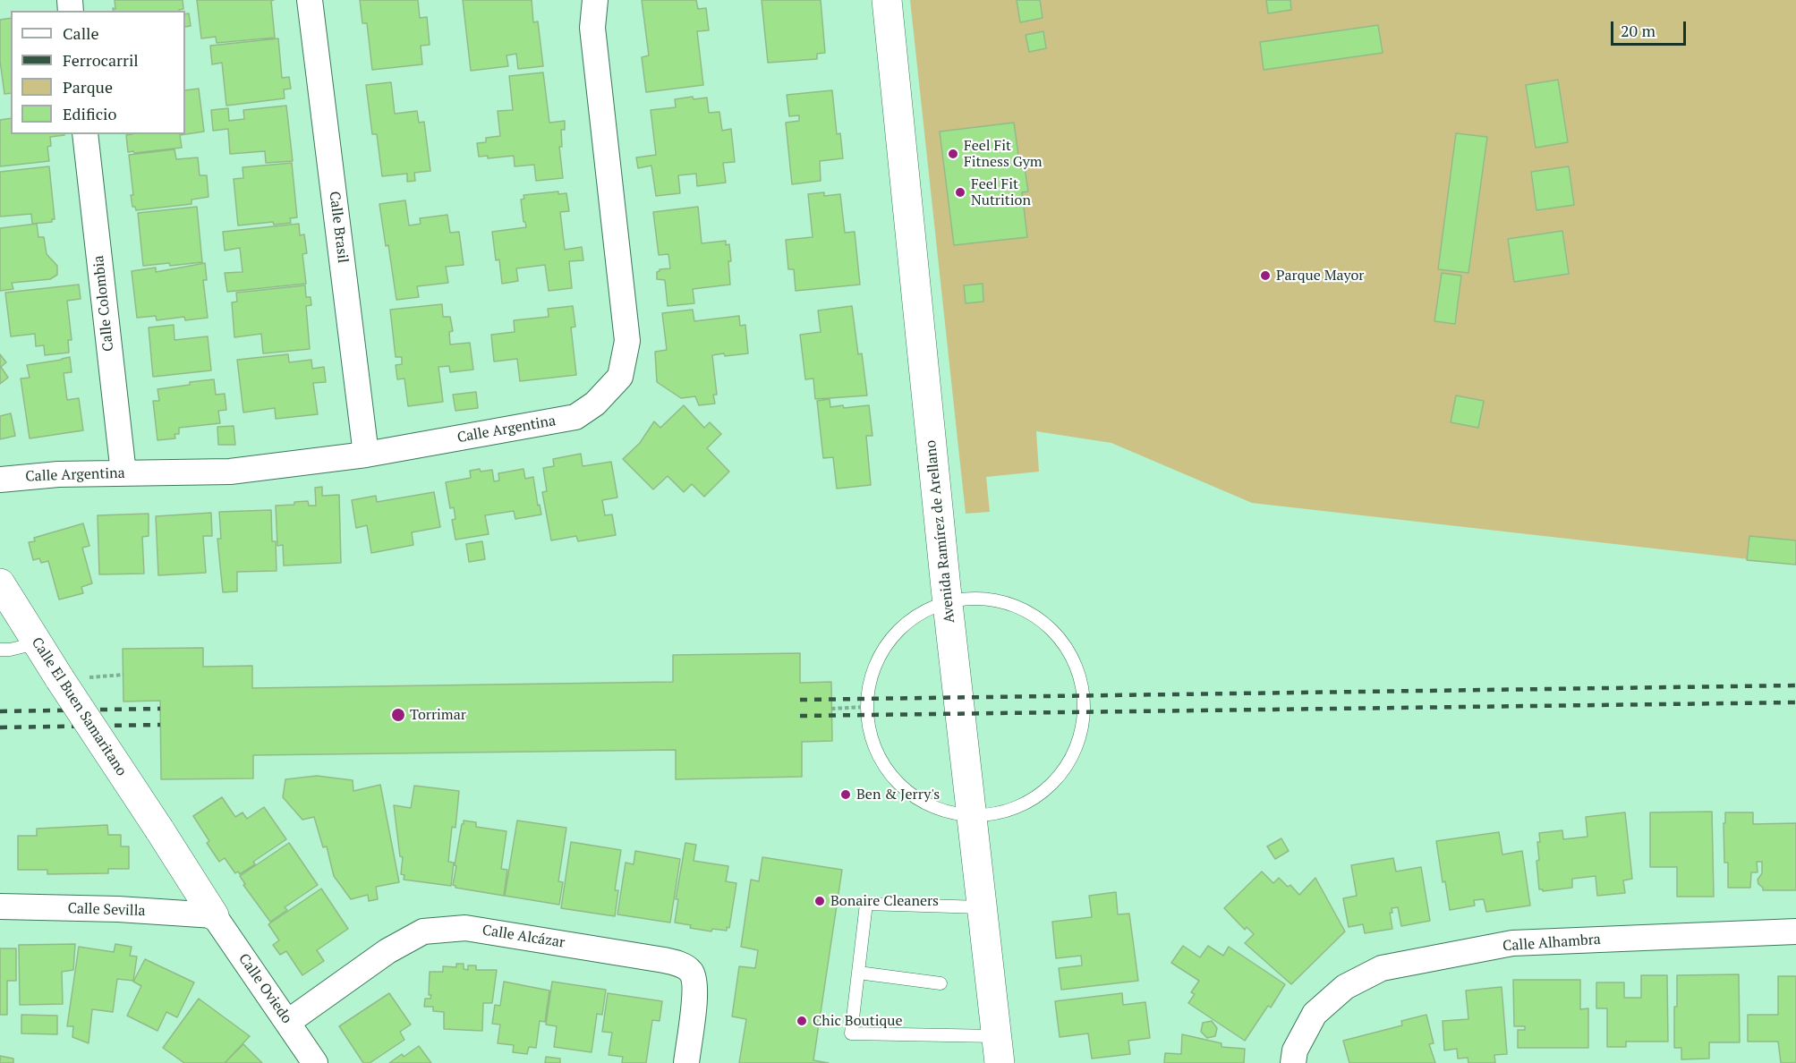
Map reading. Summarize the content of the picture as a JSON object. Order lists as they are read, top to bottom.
{
  "streets": {
    "street": [
      "Calle Brasil",
      "Calle Colombia",
      "Calle Argentina",
      "Avenida Ramírez de Arellano",
      "Calle El Buen Samaritano",
      "Calle Sevilla",
      "Calle Alcázar",
      "Calle Alhambra",
      "Calle Oviedo"
    ]
  },
  "crossings": [
    ["Calle Brasil", "Calle Argentina"],
    ["Calle Colombia", "Calle Argentina"],
    ["Calle El Buen Samaritano", "Calle Sevilla"],
    ["Calle El Buen Samaritano", "Calle Oviedo"],
    ["Calle Sevilla", "Calle Oviedo"],
    ["Calle Alcázar", "Calle Oviedo"]
  ],
  "places": [
    "Feel Fit Fitness Gym",
    "Feel Fit Nutrition",
    "Parque Mayor",
    "Torrimar",
    "Ben & Jerry's",
    "Bonaire Cleaners",
    "Chic Boutique"
  ],
  "legend": [
    "Calle",
    "Ferrocarril",
    "Parque",
    "Edificio"
  ],
  "scale_bar": "20 m"
}
